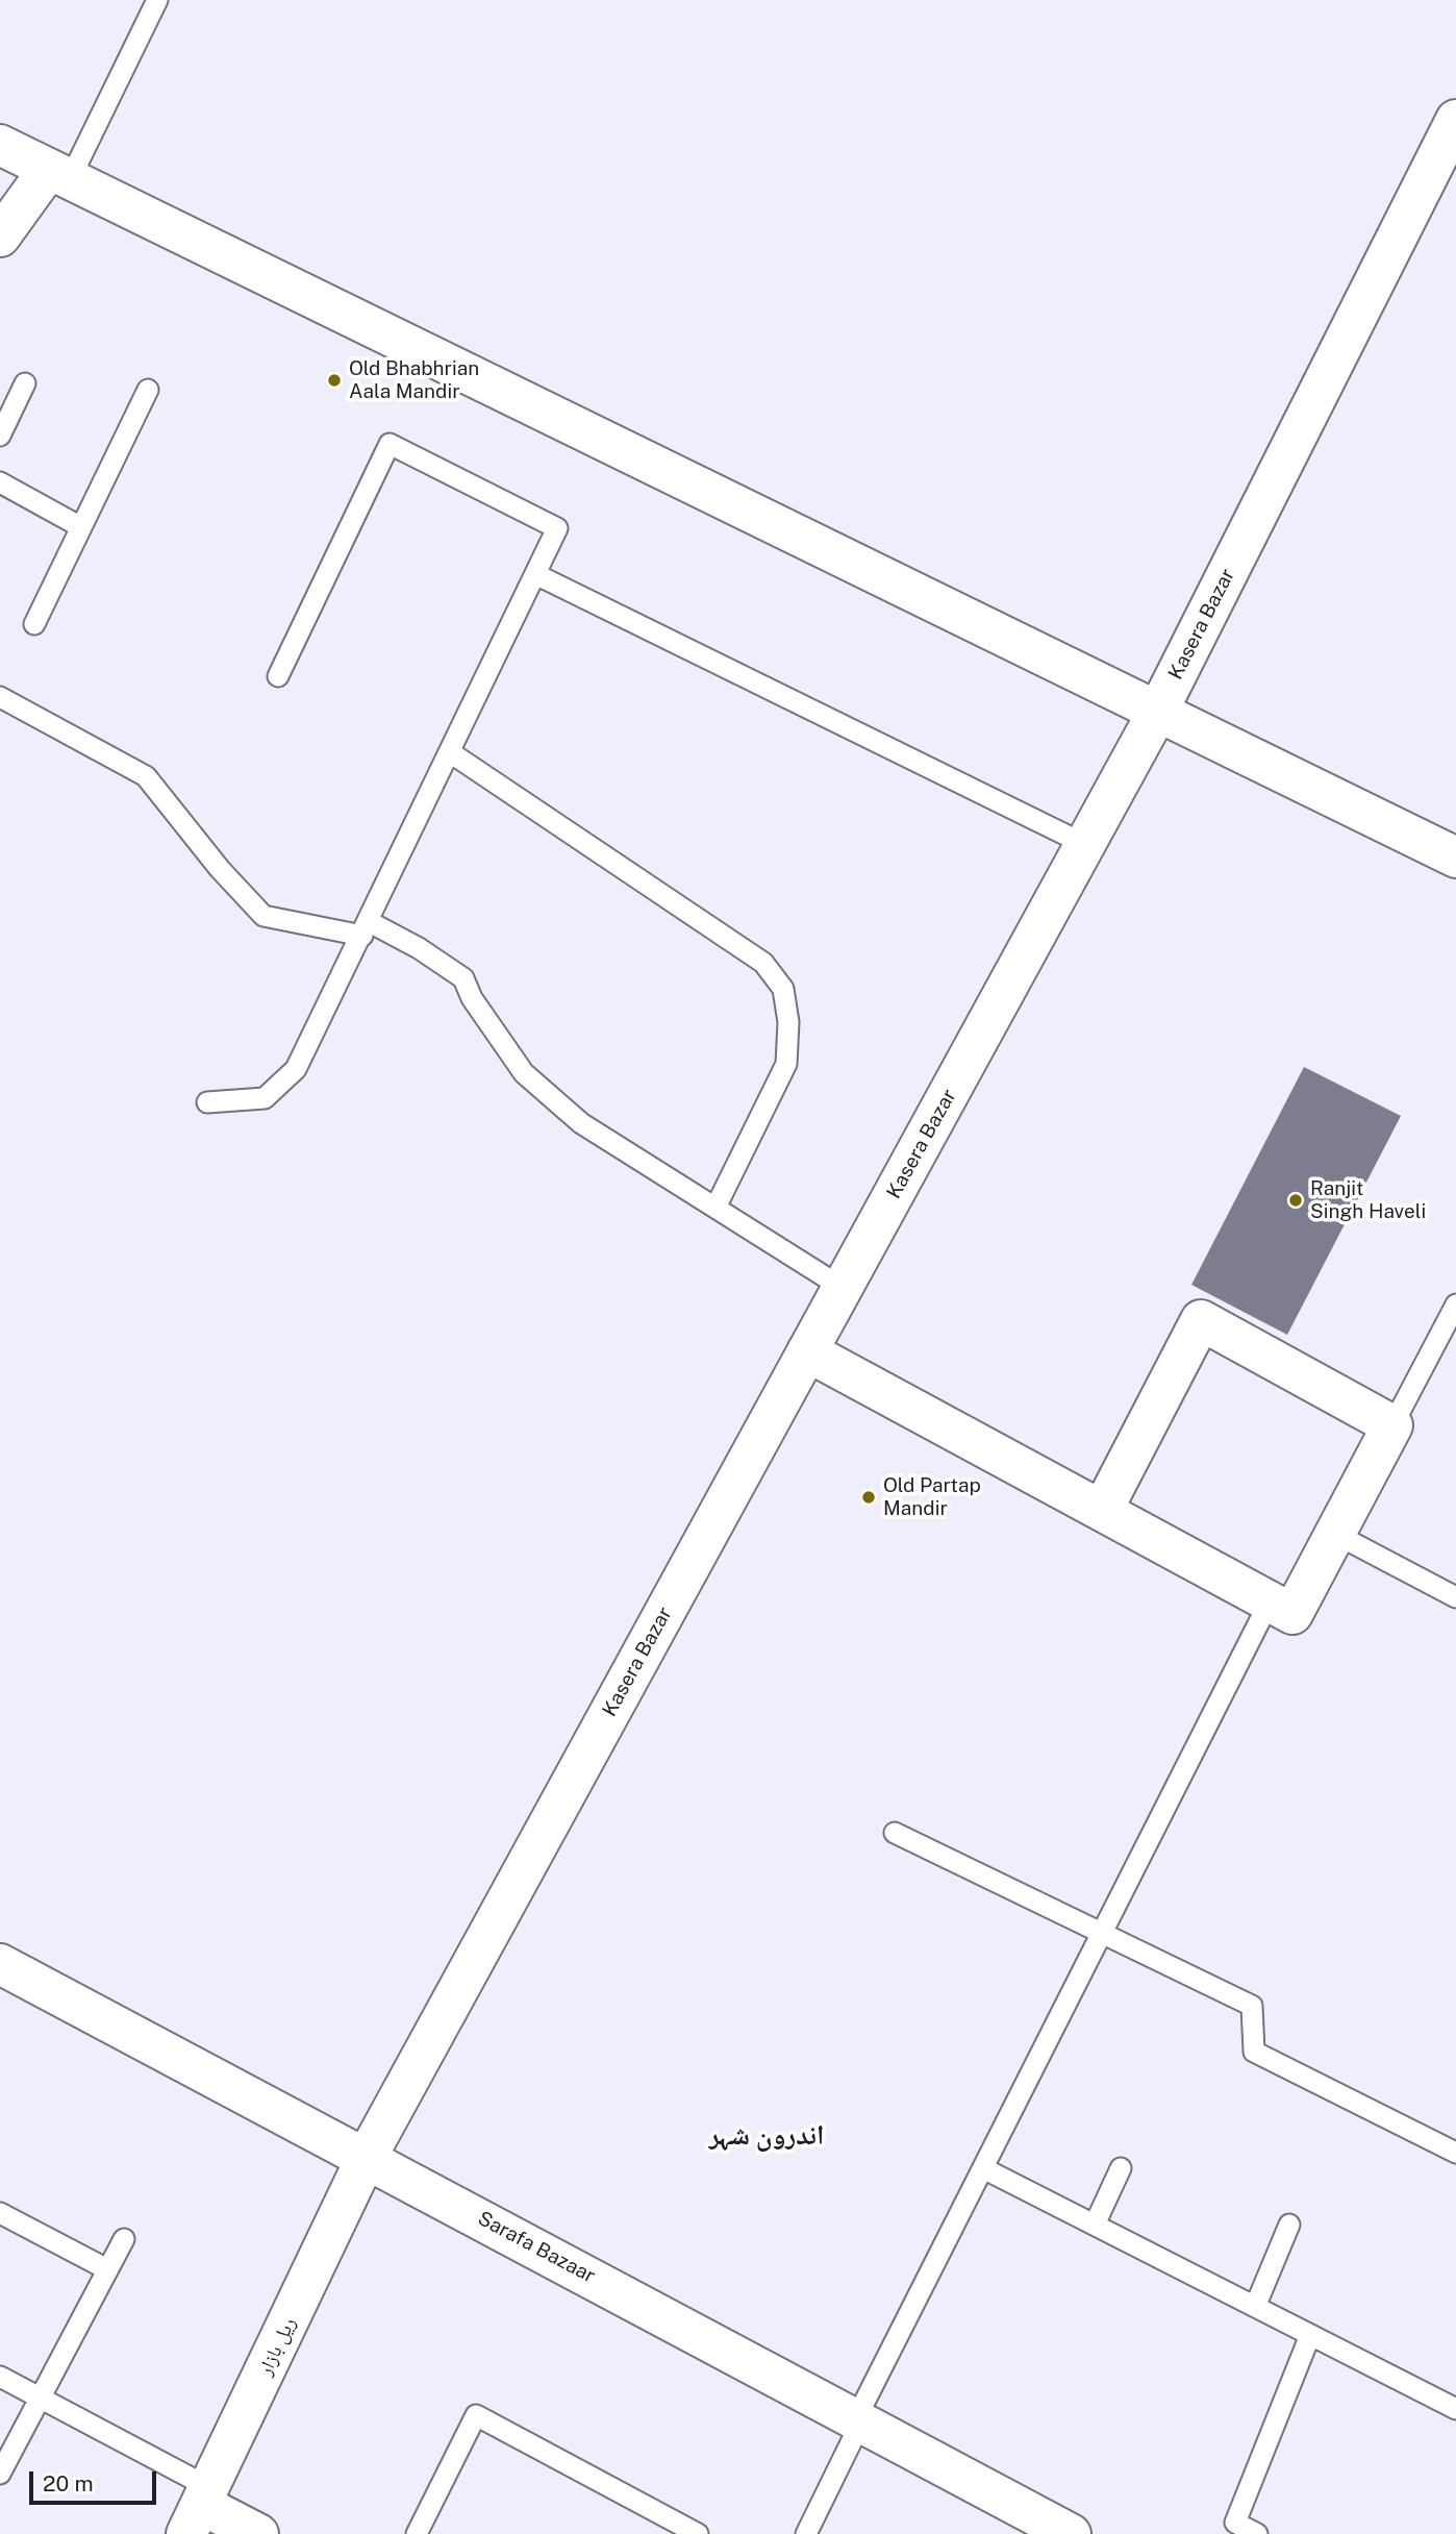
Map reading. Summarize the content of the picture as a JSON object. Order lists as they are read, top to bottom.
{
  "streets": {
    "street": ["Kasera Bazar", "Sarafa Bazaar", "ریل بازار"]
  },
  "crossings": [
    ["Kasera Bazar", "Sarafa Bazaar"],
    ["Kasera Bazar", "ریل بازار"],
    ["Sarafa Bazaar", "ریل بازار"]
  ],
  "districts": ["اندرون شہر"],
  "places": ["Old Bhabhrian Aala Mandir", "Ranjit Singh Haveli", "Old Partap Mandir"],
  "scale_bar": "20 m"
}
